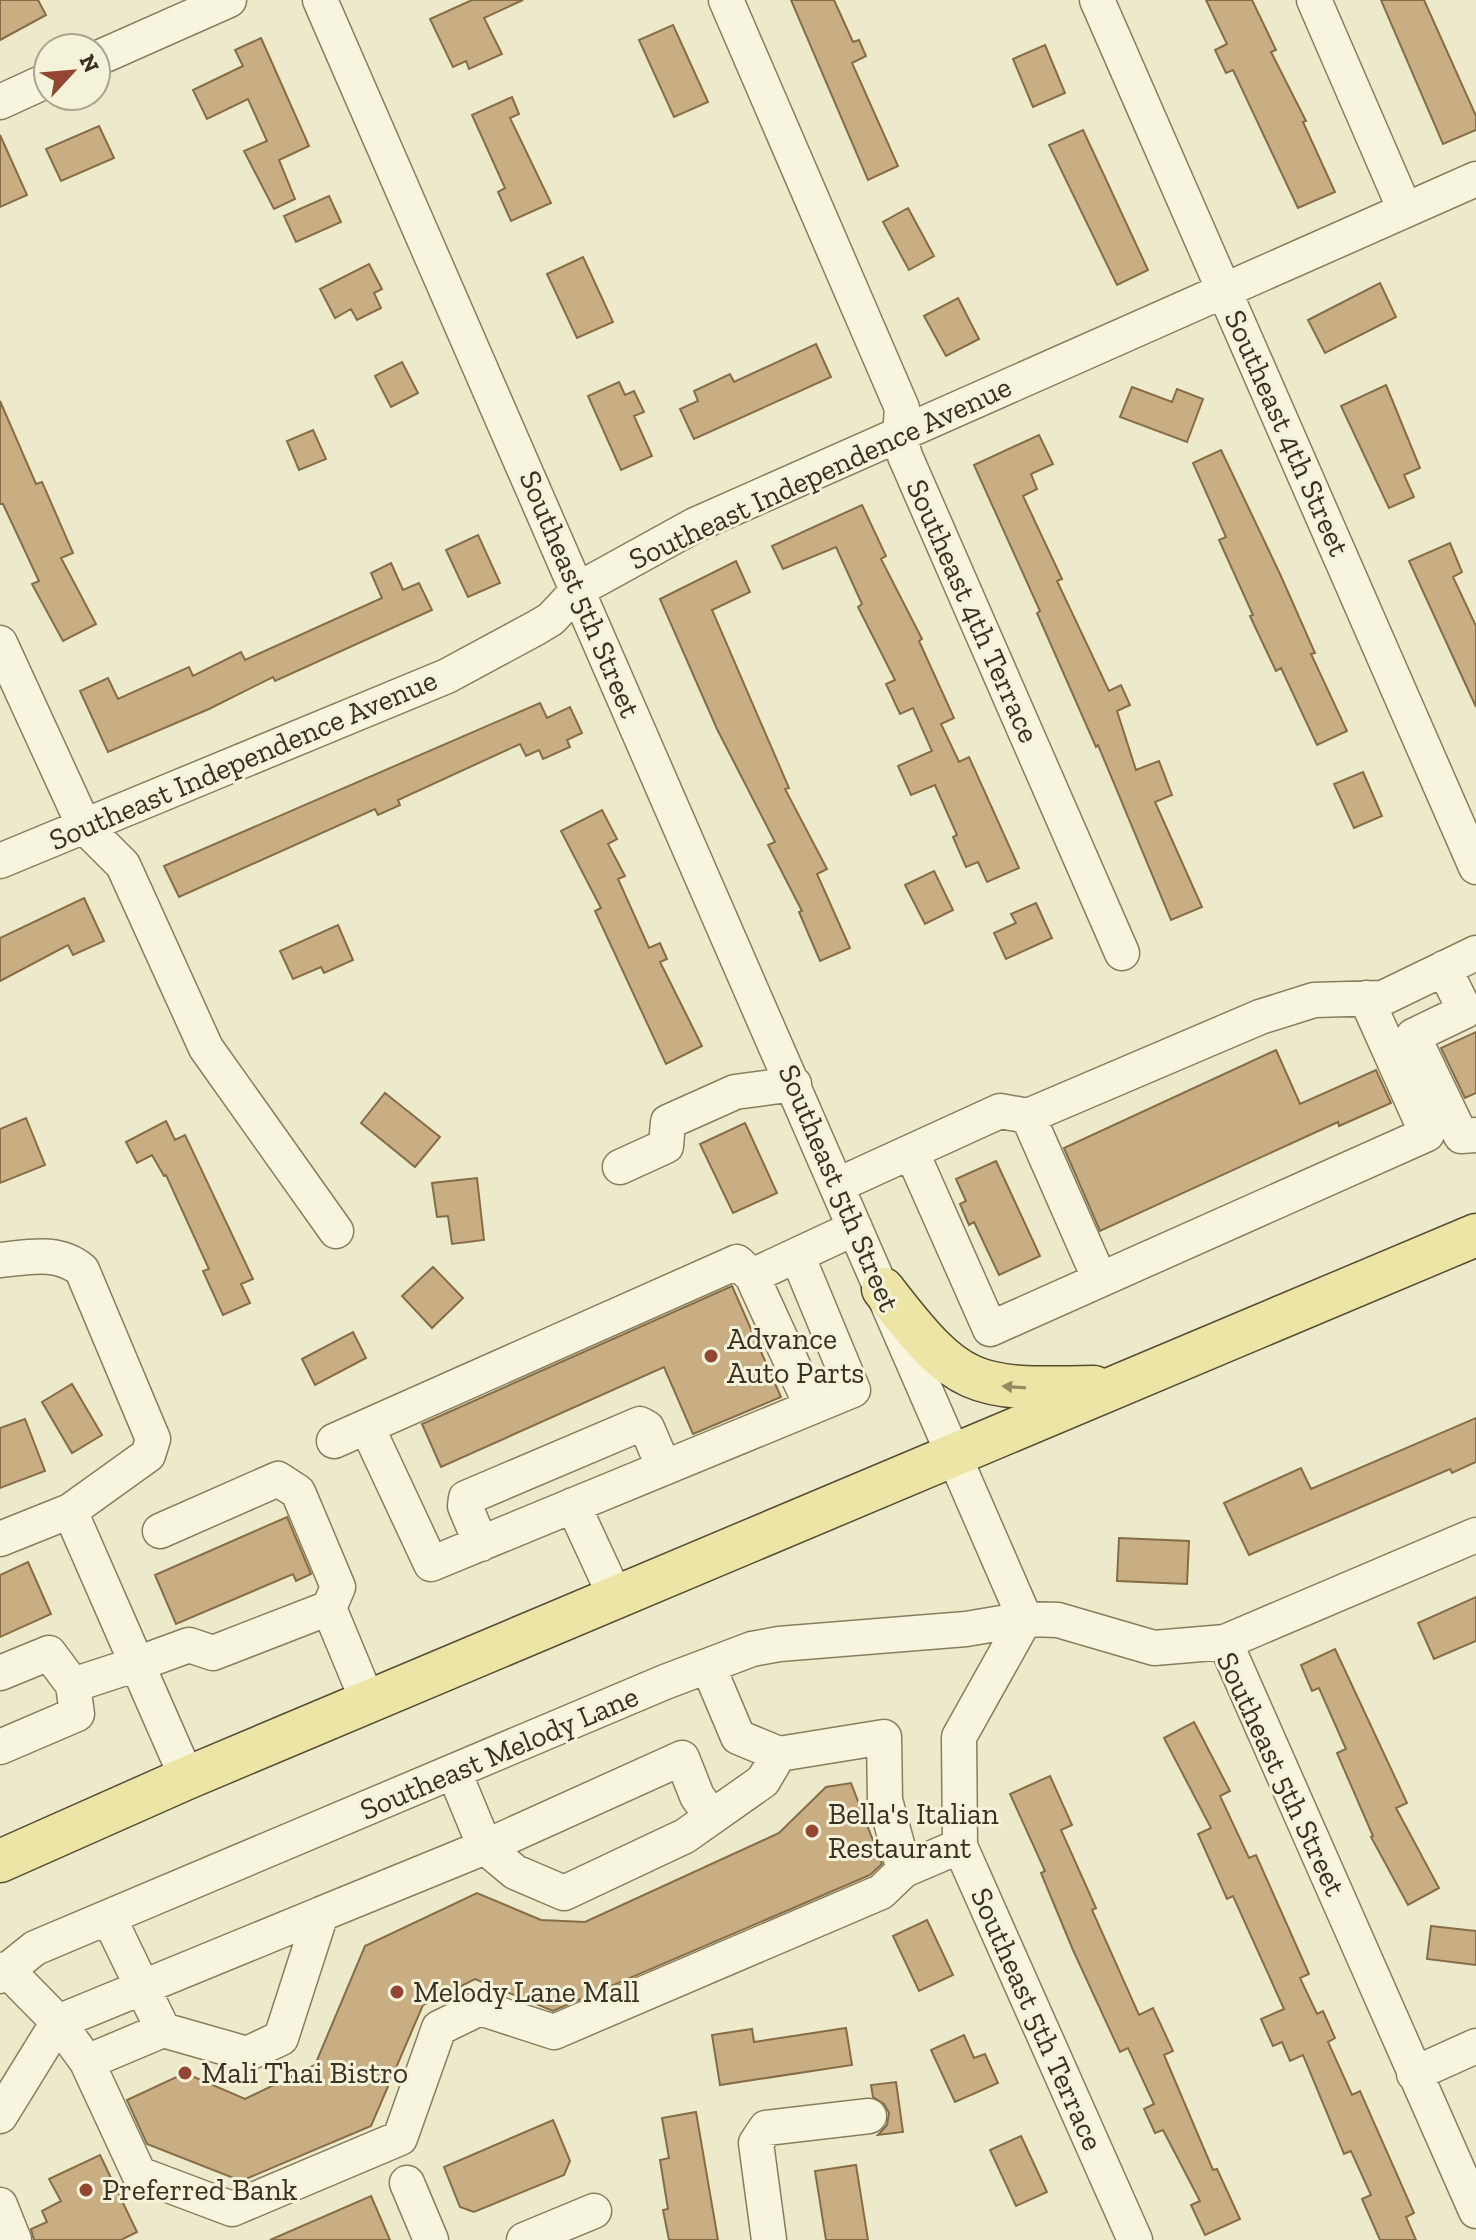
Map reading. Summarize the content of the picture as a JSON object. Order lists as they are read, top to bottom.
{
  "streets": {
    "street": [
      "Southeast 4th Street",
      "Southeast Independence Avenue",
      "Southeast 5th Street",
      "Southeast 4th Terrace",
      "Southeast Melody Lane",
      "Southeast 5th Terrace"
    ]
  },
  "crossings": [
    ["Southeast 4th Street", "Southeast Independence Avenue"],
    ["Southeast Independence Avenue", "Southeast 5th Street"],
    ["Southeast Independence Avenue", "Southeast 4th Terrace"],
    ["Southeast 5th Street", "Southeast Melody Lane"],
    ["Southeast 5th Street", "Southeast 5th Terrace"],
    ["Southeast Melody Lane", "Southeast 5th Terrace"]
  ],
  "places": [
    "Advance Auto Parts",
    "Bella's Italian Restaurant",
    "Melody Lane Mall",
    "Mali Thai Bistro",
    "Preferred Bank"
  ],
  "north": "top right"
}
